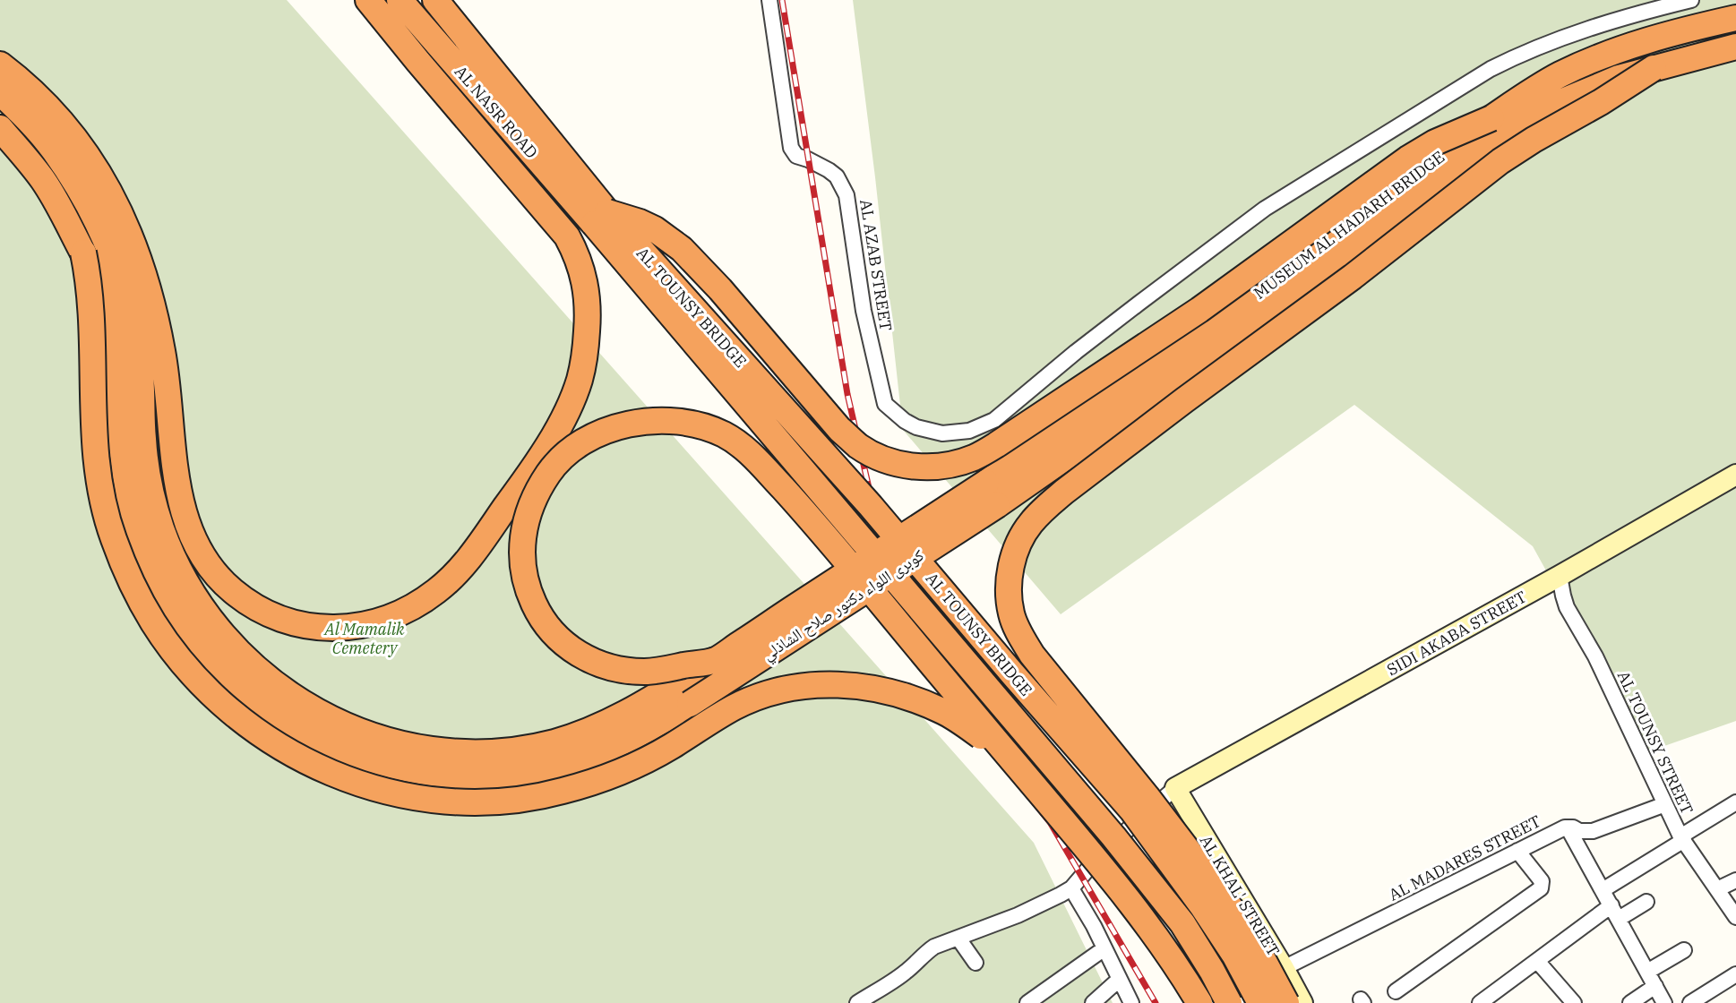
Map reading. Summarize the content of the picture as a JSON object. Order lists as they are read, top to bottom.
{
  "streets": {
    "highway": [
      "AL NASR ROAD",
      "MUSEUM AL HADARH BRIDGE",
      "AL TOUNSY BRIDGE",
      "كوبرى اللواء دكتور صلاح الشاذلي"
    ],
    "street": [
      "AL AZAB STREET",
      "SIDI AKABA STREET",
      "AL TOUNSY STREET",
      "AL MADARES STREET",
      "AL KHAL' STREET"
    ]
  },
  "crossings": [
    ["AL NASR ROAD", "AL TOUNSY BRIDGE"],
    ["MUSEUM AL HADARH BRIDGE", "كوبرى اللواء دكتور صلاح الشاذلي"],
    ["SIDI AKABA STREET", "AL TOUNSY STREET"],
    ["SIDI AKABA STREET", "AL KHAL' STREET"],
    ["AL TOUNSY STREET", "AL MADARES STREET"],
    ["AL MADARES STREET", "AL KHAL' STREET"]
  ],
  "parks": ["Al Mamalik Cemetery"]
}
